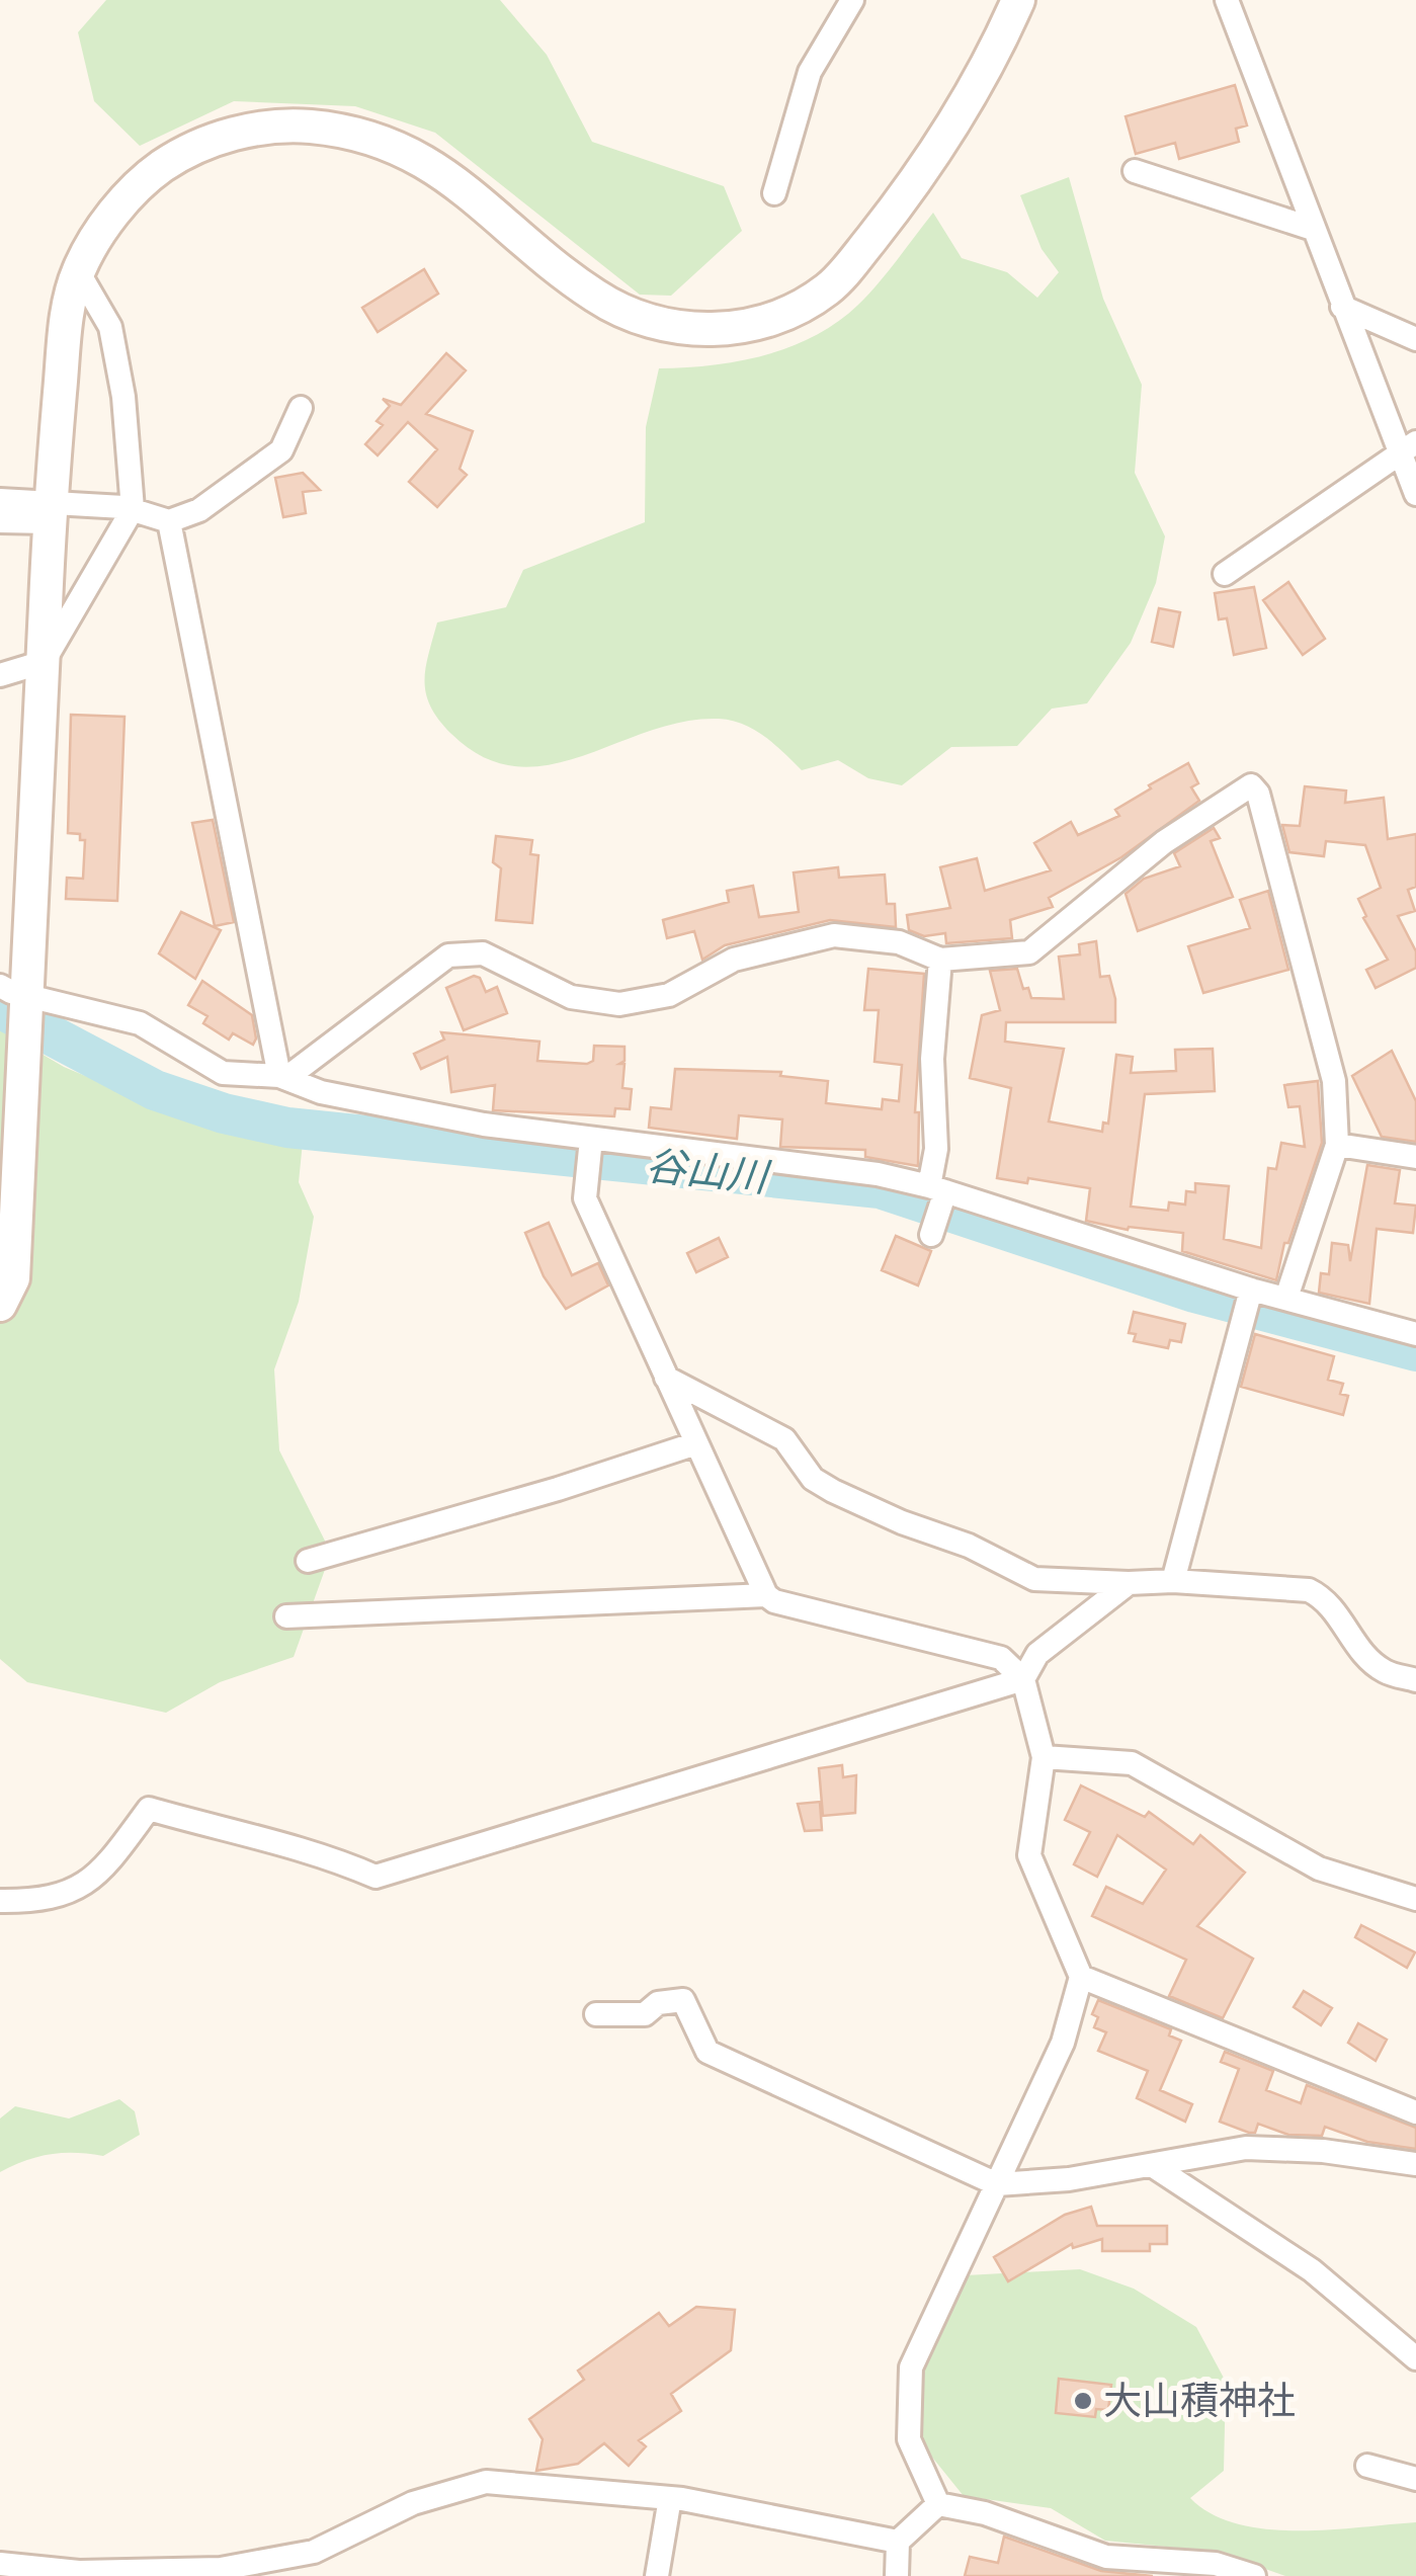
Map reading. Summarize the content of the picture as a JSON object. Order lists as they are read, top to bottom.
{
  "water": ["谷山川"],
  "places": ["大山積神社"]
}
